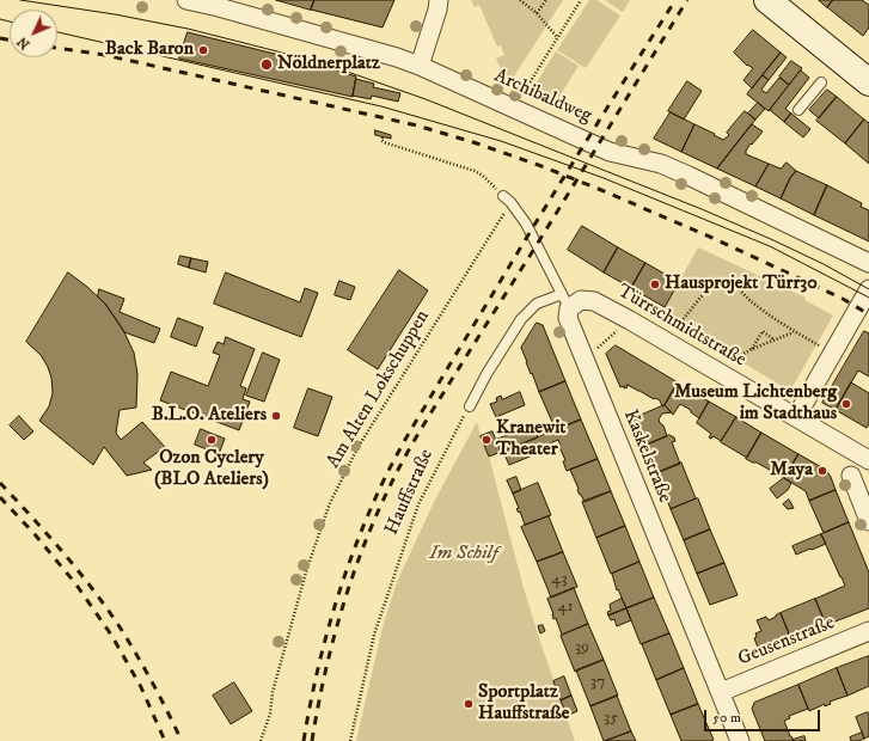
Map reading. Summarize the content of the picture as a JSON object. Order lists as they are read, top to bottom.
{
  "streets": {
    "street": [
      "Archibaldweg",
      "Türrschmidtstraße",
      "Kaskelstraße",
      "Geusenstraße"
    ],
    "path": ["Am Alten Lokschuppen", "Hauffstraße"]
  },
  "crossings": [
    ["Türrschmidtstraße", "Kaskelstraße"],
    ["Am Alten Lokschuppen", "Kaskelstraße"],
    ["Kaskelstraße", "Geusenstraße"]
  ],
  "parks": ["Im Schilf"],
  "places": [
    "Back Baron",
    "Nöldnerplatz",
    "Hausprojekt Türr30",
    "Museum Lichtenberg im Stadthaus",
    "B.L.O. Ateliers",
    "Ozon Cyclery (BLO Ateliers)",
    "Kranewit Theater",
    "Maya",
    "Sportplatz Hauffstraße"
  ],
  "house_numbers": [
    "43",
    "41",
    "39",
    "37",
    "35"
  ],
  "scale_bar": "50 m",
  "north": "bottom left"
}
